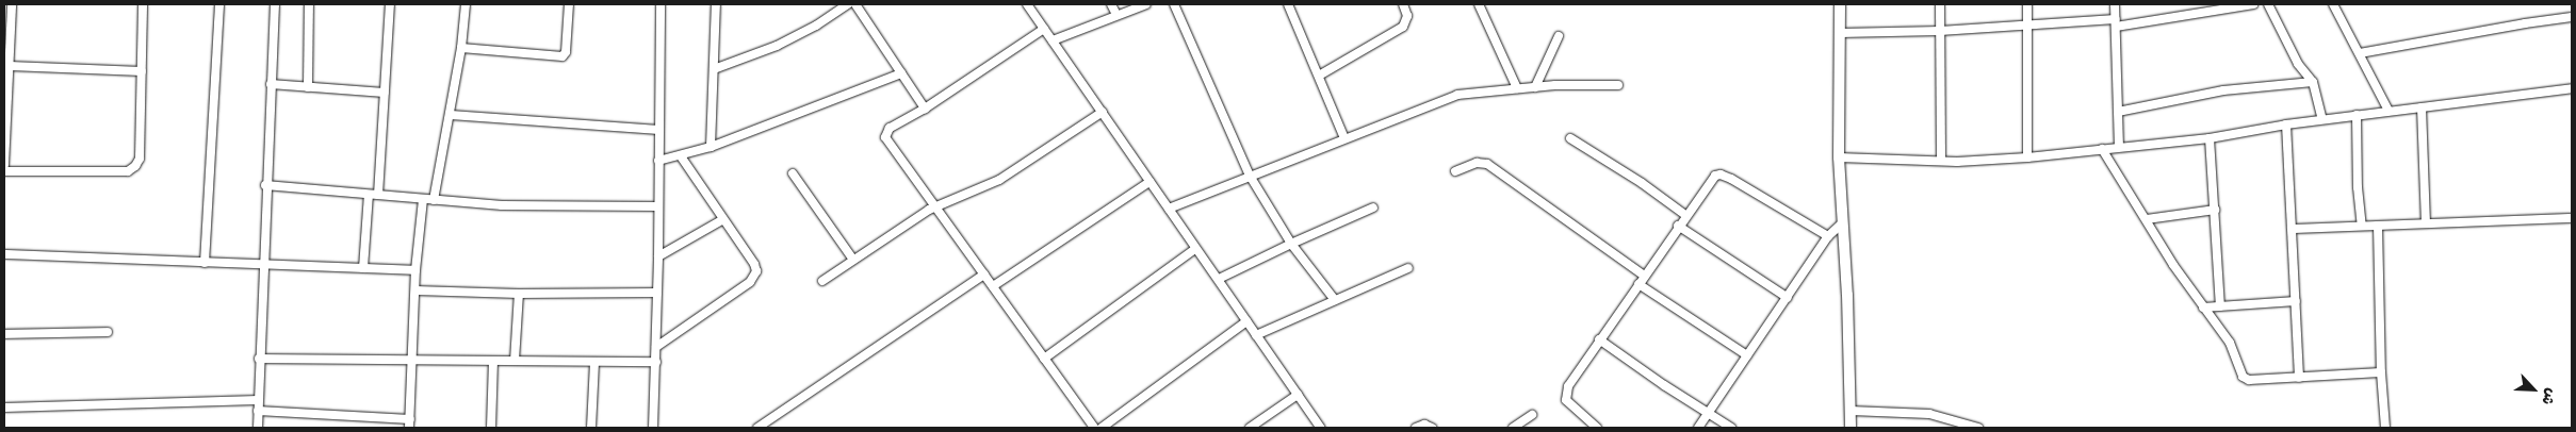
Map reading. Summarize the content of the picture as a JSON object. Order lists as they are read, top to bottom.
{
  "north": "bottom right"
}
